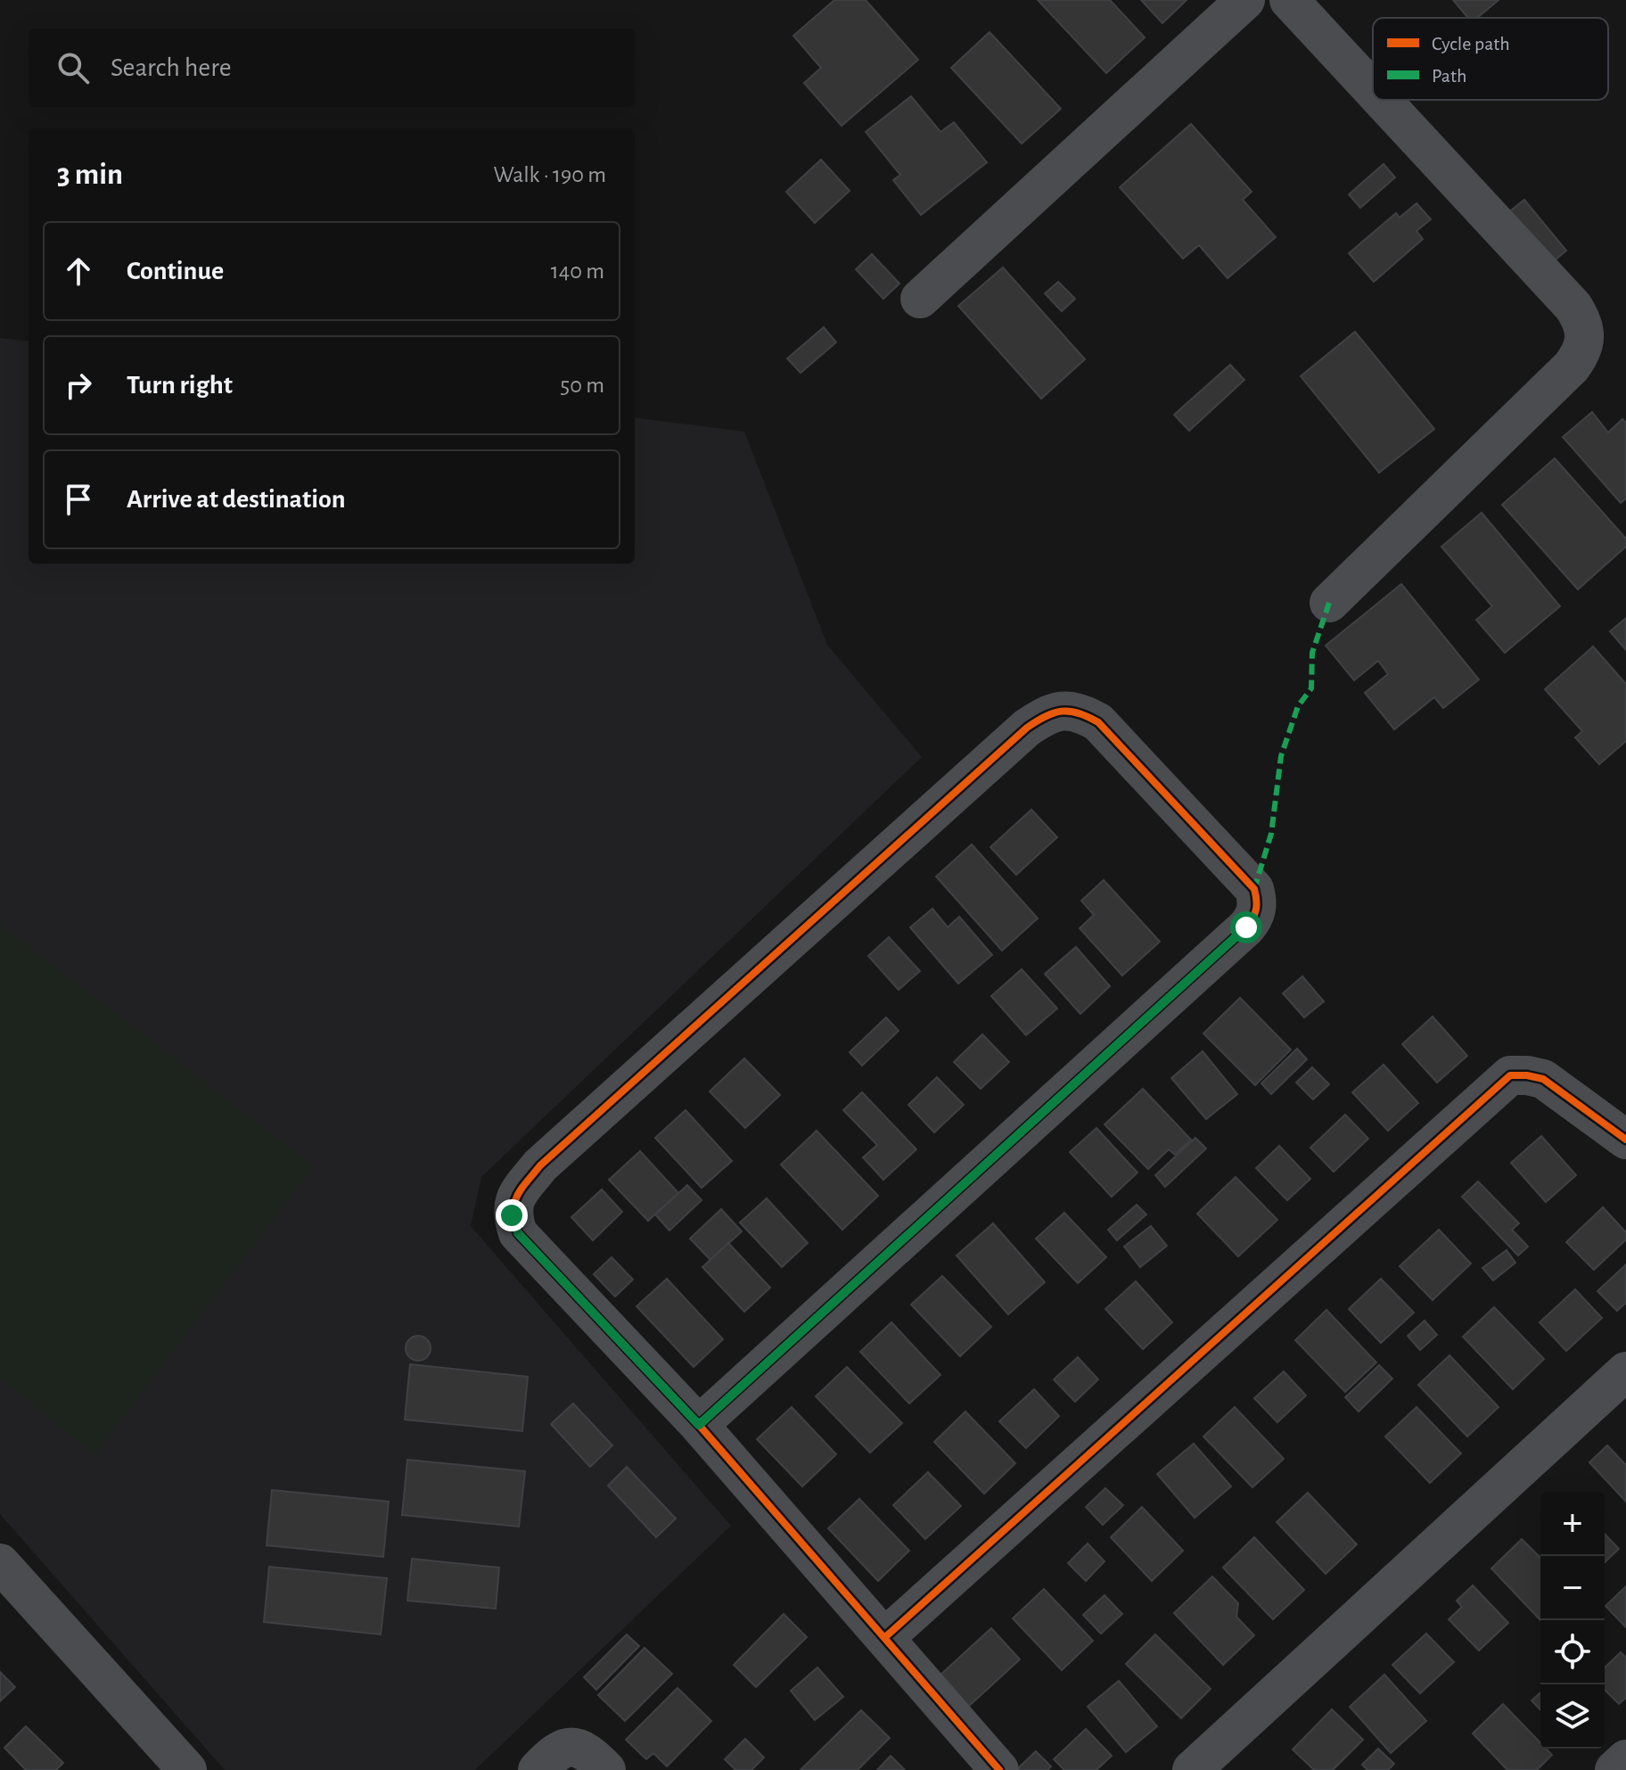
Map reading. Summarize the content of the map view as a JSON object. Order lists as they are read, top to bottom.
{
  "legend": ["Cycle path", "Path"],
  "page": {
    "search": "Search here",
    "heading": ["3 min", "Walk · 190 m"],
    "list": [
      ["Continue", "140 m"],
      ["Turn right", "50 m"],
      "Arrive at destination"
    ],
    "map_buttons": ["+", "−"]
  }
}
